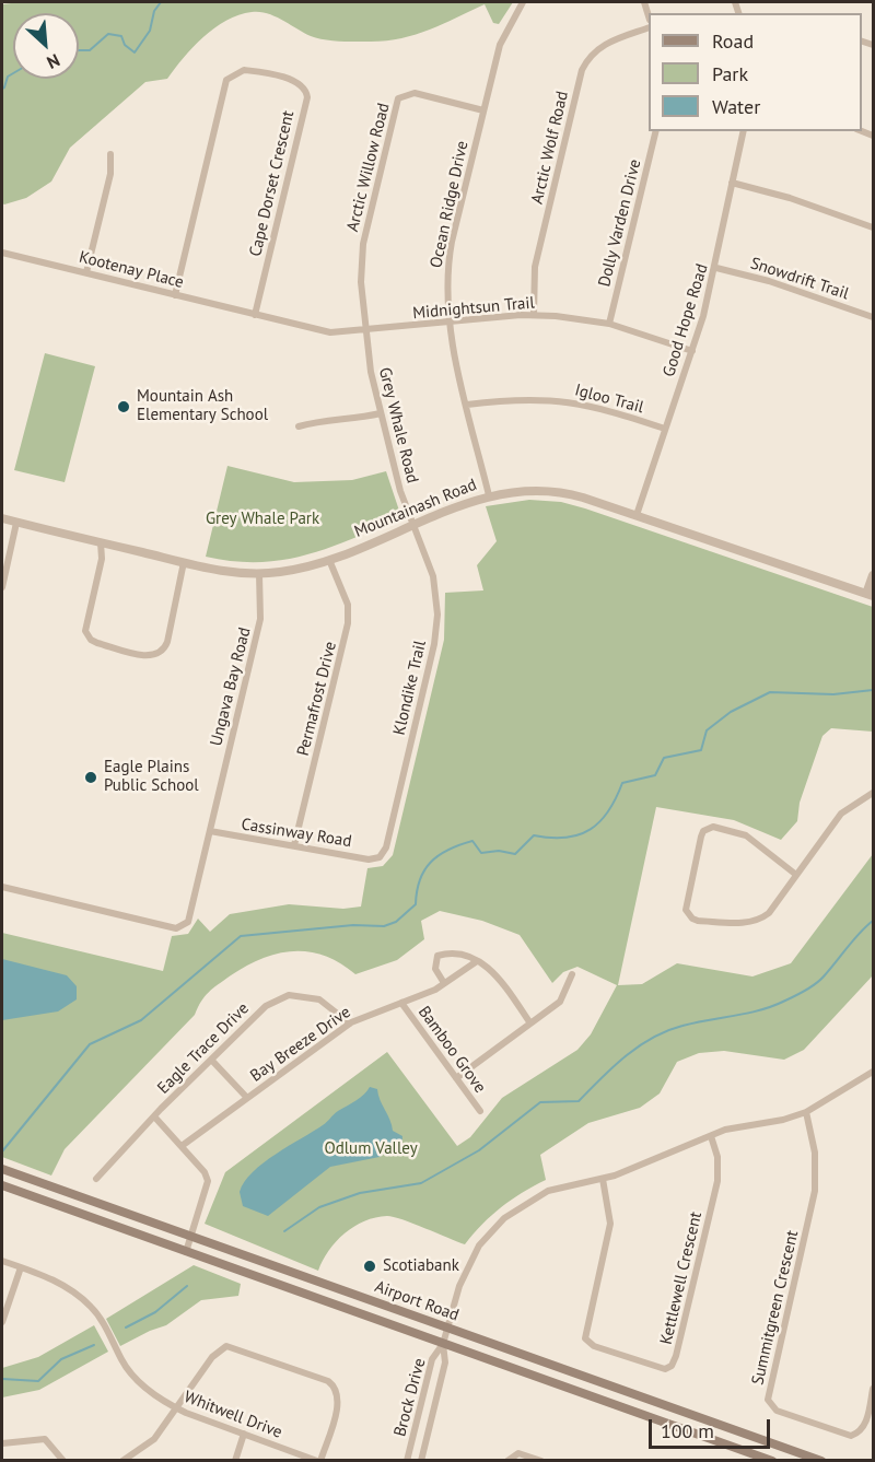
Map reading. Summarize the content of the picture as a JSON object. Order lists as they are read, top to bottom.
{
  "streets": {
    "main road": ["Airport Road"],
    "street": [
      "Arctic Wolf Road",
      "Arctic Willow Road",
      "Cape Dorset Crescent",
      "Ocean Ridge Drive",
      "Dolly Varden Drive",
      "Kootenay Place",
      "Snowdrift Trail",
      "Midnightsun Trail",
      "Good Hope Road",
      "Igloo Trail",
      "Grey Whale Road",
      "Mountainash Road",
      "Ungava Bay Road",
      "Klondike Trail",
      "Permafrost Drive",
      "Cassinway Road",
      "Bay Breeze Drive",
      "Eagle Trace Drive",
      "Bamboo Grove",
      "Kettlewell Crescent",
      "Summitgreen Crescent",
      "Brock Drive",
      "Whitwell Drive"
    ]
  },
  "crossings": [
    ["Arctic Wolf Road", "Midnightsun Trail"],
    ["Arctic Willow Road", "Ocean Ridge Drive"],
    ["Arctic Willow Road", "Midnightsun Trail"],
    ["Arctic Willow Road", "Grey Whale Road"],
    ["Cape Dorset Crescent", "Kootenay Place"],
    ["Cape Dorset Crescent", "Midnightsun Trail"],
    ["Ocean Ridge Drive", "Midnightsun Trail"],
    ["Ocean Ridge Drive", "Igloo Trail"],
    ["Ocean Ridge Drive", "Mountainash Road"],
    ["Dolly Varden Drive", "Midnightsun Trail"],
    ["Kootenay Place", "Midnightsun Trail"],
    ["Snowdrift Trail", "Good Hope Road"],
    ["Midnightsun Trail", "Good Hope Road"],
    ["Midnightsun Trail", "Grey Whale Road"],
    ["Good Hope Road", "Igloo Trail"],
    ["Good Hope Road", "Mountainash Road"],
    ["Grey Whale Road", "Mountainash Road"],
    ["Grey Whale Road", "Klondike Trail"],
    ["Mountainash Road", "Ungava Bay Road"],
    ["Mountainash Road", "Klondike Trail"],
    ["Mountainash Road", "Permafrost Drive"],
    ["Ungava Bay Road", "Cassinway Road"],
    ["Klondike Trail", "Cassinway Road"],
    ["Permafrost Drive", "Cassinway Road"],
    ["Bay Breeze Drive", "Eagle Trace Drive"],
    ["Bay Breeze Drive", "Bamboo Grove"],
    ["Kettlewell Crescent", "Brock Drive"],
    ["Airport Road", "Brock Drive"],
    ["Summitgreen Crescent", "Brock Drive"]
  ],
  "parks": ["Grey Whale Park", "Odlum Valley"],
  "places": ["Mountain Ash Elementary School", "Eagle Plains Public School", "Scotiabank"],
  "legend": ["Road", "Park", "Water"],
  "scale_bar": "100 m",
  "north": "bottom right"
}
